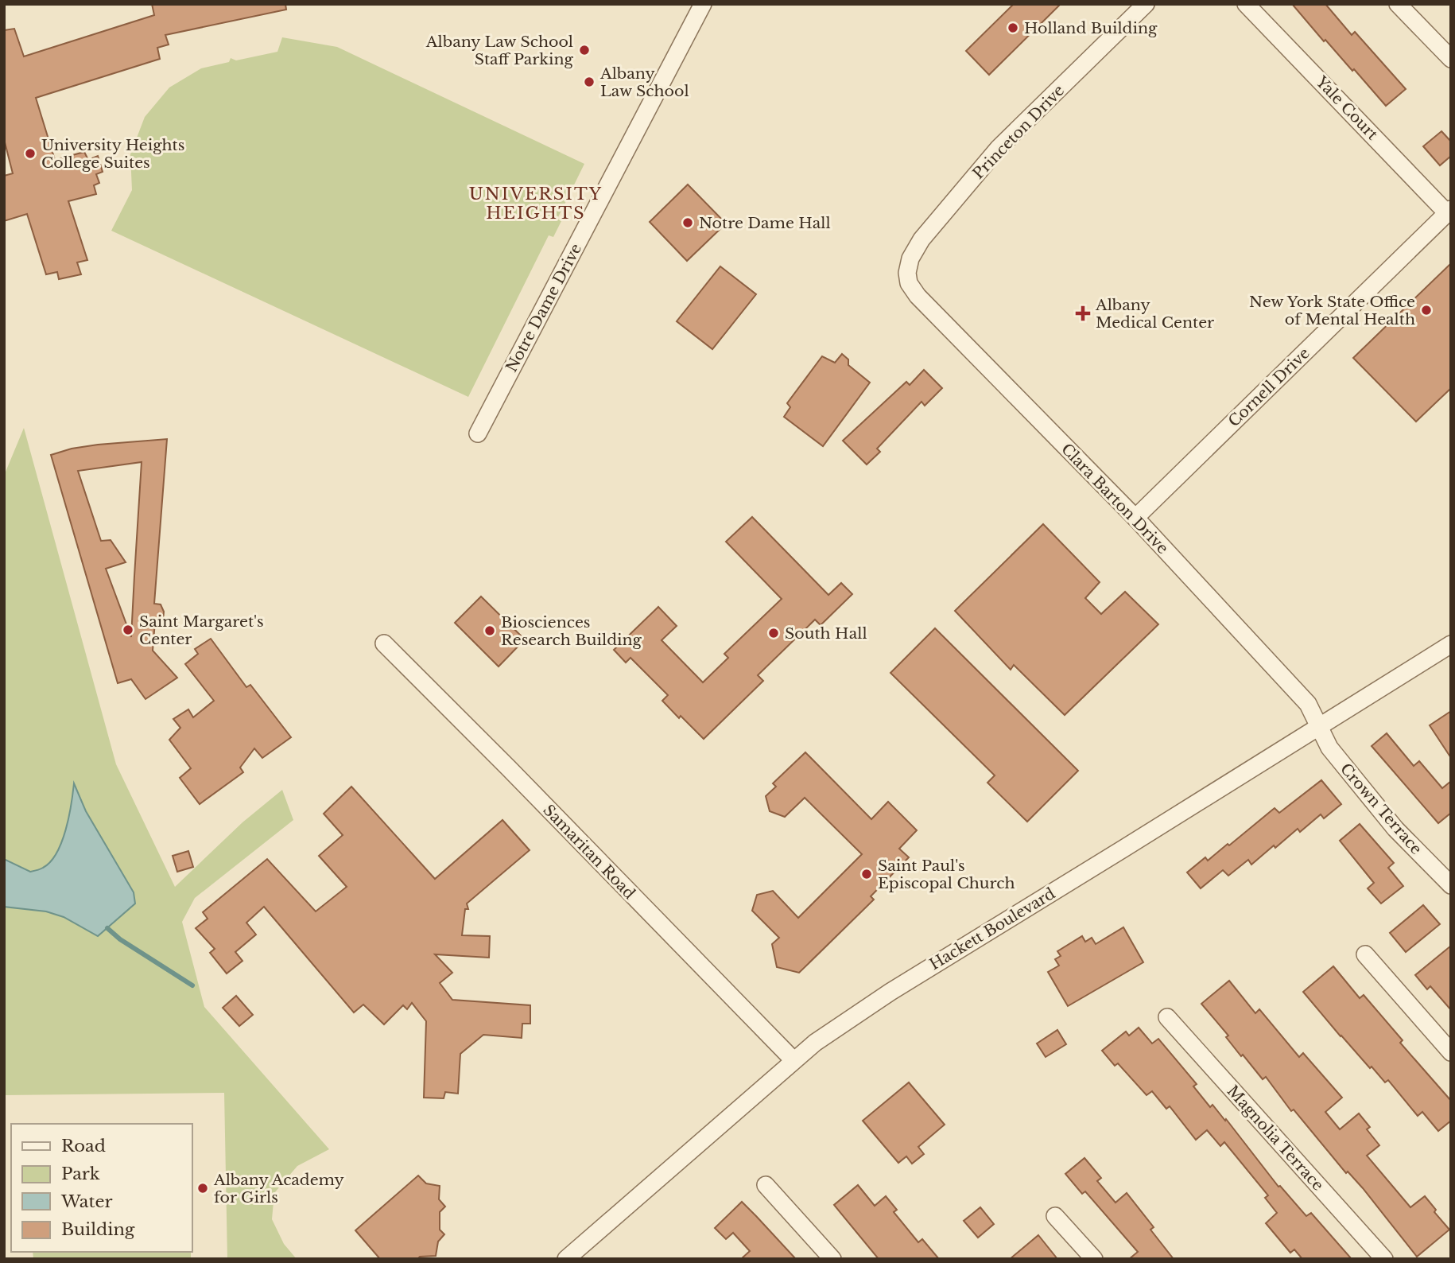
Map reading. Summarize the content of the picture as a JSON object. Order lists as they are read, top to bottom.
{
  "streets": {
    "street": [
      "Yale Court",
      "Princeton Drive",
      "Notre Dame Drive",
      "Cornell Drive",
      "Clara Barton Drive",
      "Crown Terrace",
      "Samaritan Road",
      "Hackett Boulevard",
      "Magnolia Terrace"
    ]
  },
  "crossings": [
    ["Yale Court", "Cornell Drive"],
    ["Princeton Drive", "Clara Barton Drive"],
    ["Cornell Drive", "Clara Barton Drive"],
    ["Clara Barton Drive", "Crown Terrace"],
    ["Clara Barton Drive", "Hackett Boulevard"],
    ["Crown Terrace", "Hackett Boulevard"],
    ["Samaritan Road", "Hackett Boulevard"]
  ],
  "districts": ["UNIVERSITY HEIGHTS"],
  "places": {
    "other": [
      "Holland Building",
      "Albany Law School Staff Parking",
      "Albany Law School",
      "University Heights College Suites",
      "Notre Dame Hall",
      "New York State Office of Mental Health",
      "Saint Margaret's Center",
      "Biosciences Research Building",
      "South Hall",
      "Saint Paul's Episcopal Church",
      "Albany Academy for Girls"
    ],
    "health": ["Albany Medical Center"]
  },
  "legend": [
    "Road",
    "Park",
    "Water",
    "Building"
  ]
}
